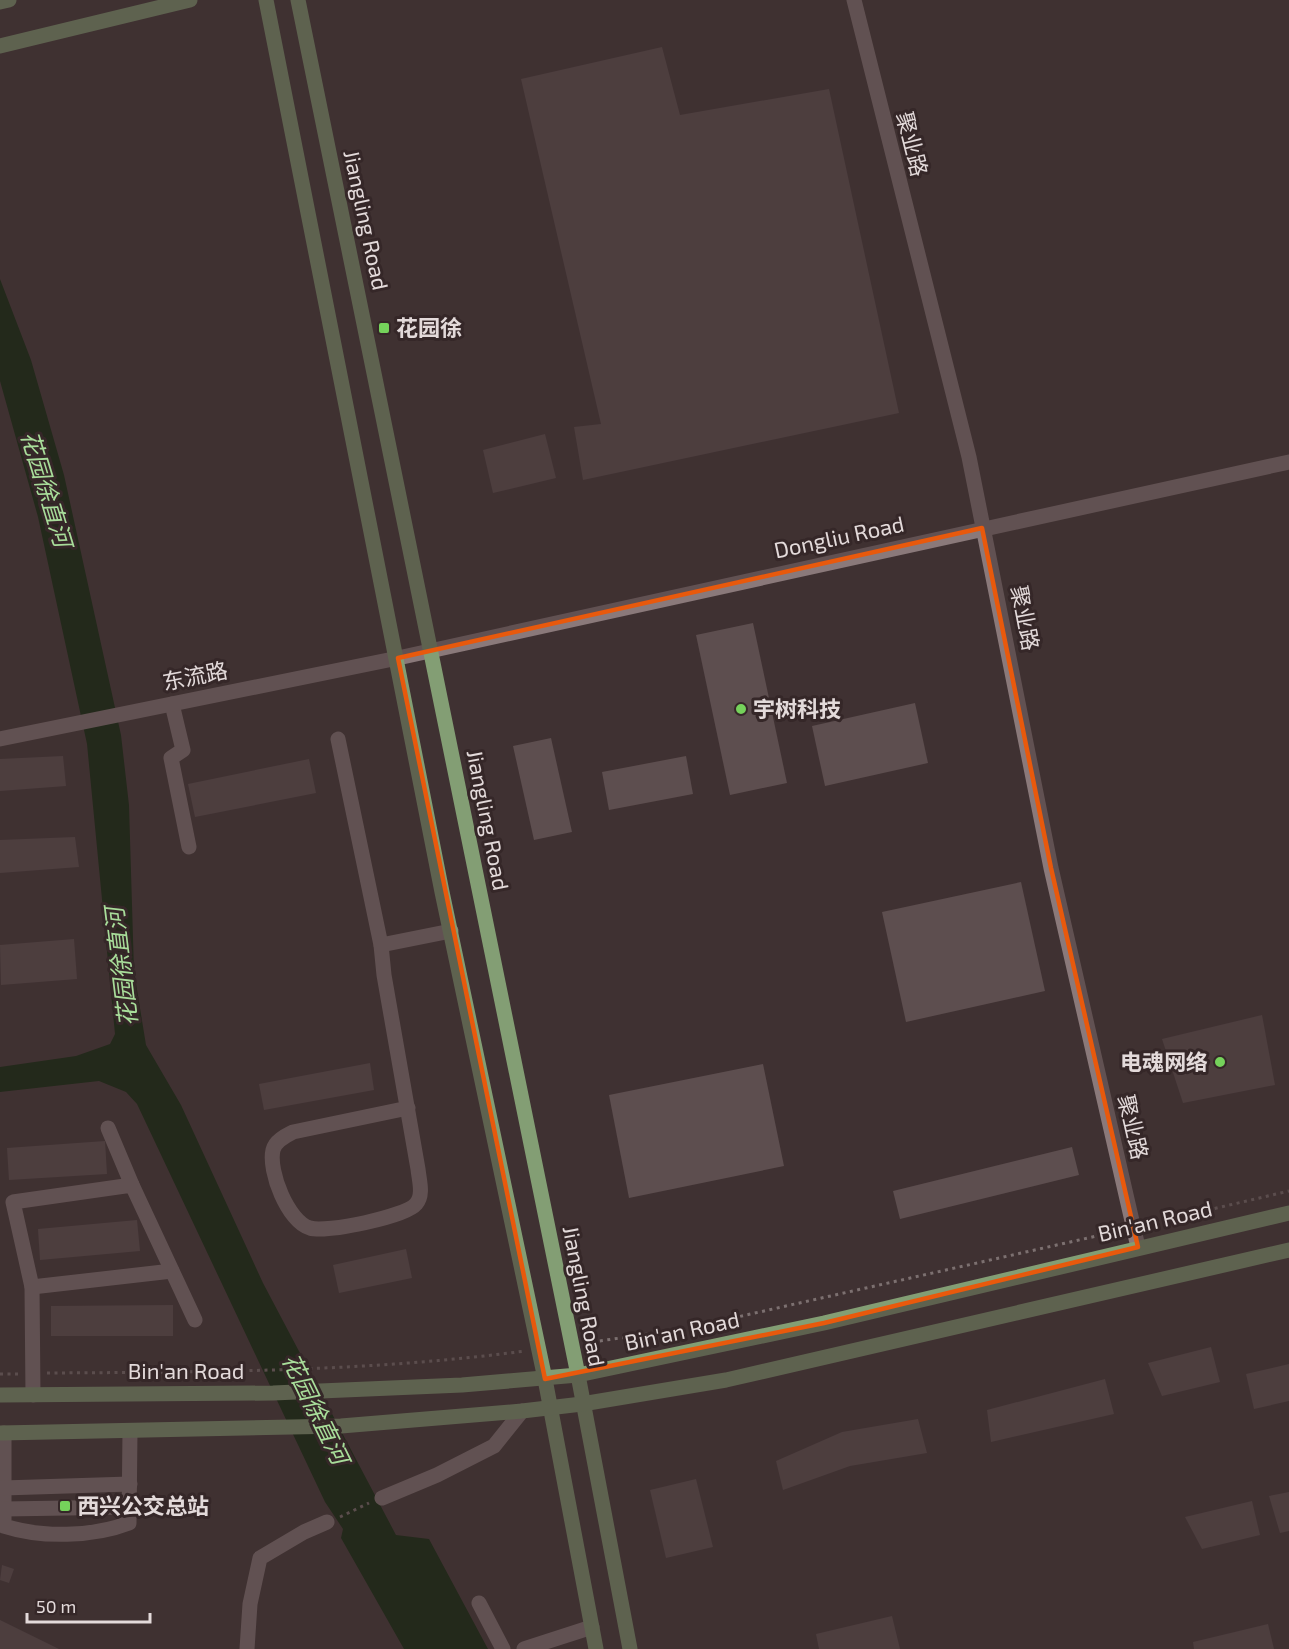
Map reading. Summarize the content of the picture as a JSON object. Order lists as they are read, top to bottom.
{
  "streets": {
    "main road": ["Jiangling Road", "Bin'an Road"],
    "street": ["聚业路", "Dongliu Road", "东流路"]
  },
  "crossings": [
    ["聚业路", "Dongliu Road"],
    ["聚业路", "Bin'an Road"],
    ["Jiangling Road", "Dongliu Road"],
    ["Jiangling Road", "Bin'an Road"],
    ["Dongliu Road", "东流路"]
  ],
  "water": ["花园徐直河"],
  "places": {
    "transit": ["花园徐", "西兴公交总站"],
    "other": ["宇树科技", "电魂网络"]
  },
  "scale_bar": "50 m"
}
